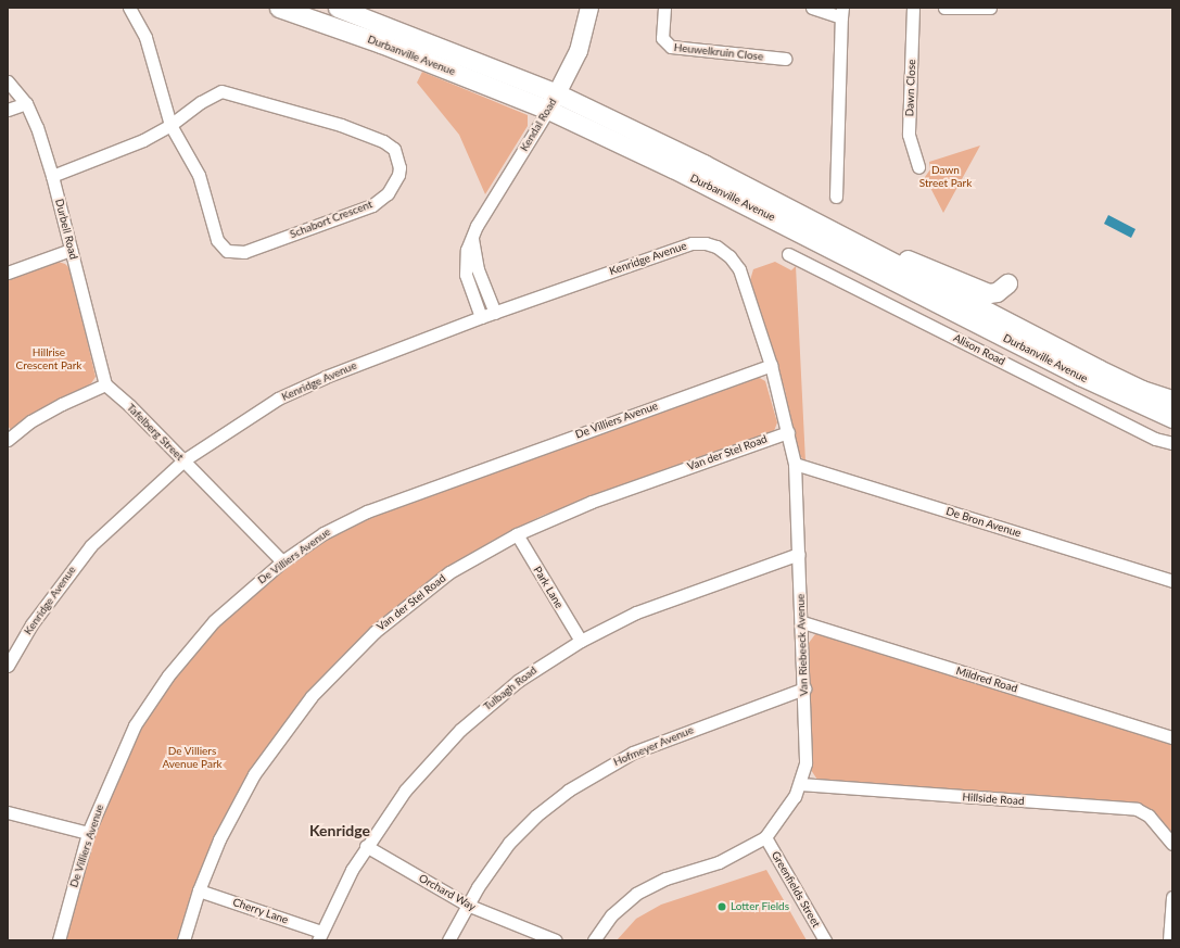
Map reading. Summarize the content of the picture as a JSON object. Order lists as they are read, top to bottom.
{
  "streets": {
    "main road": ["Durbanville Avenue"],
    "street": [
      "Heuwelkruin Close",
      "Dawn Close",
      "Kendal Road",
      "Schabort Crescent",
      "Durbell Road",
      "Kenridge Avenue",
      "Alison Road",
      "De Villiers Avenue",
      "Tafelberg Street",
      "Van der Stel Road",
      "De Bron Avenue",
      "Park Lane",
      "Van Riebeeck Avenue",
      "Mildred Road",
      "Tulbagh Road",
      "Hofmeyer Avenue",
      "Hillside Road",
      "Greenfields Street",
      "Orchard Way",
      "Cherry Lane"
    ]
  },
  "crossings": [
    ["Durbanville Avenue", "Kendal Road"],
    ["Kendal Road", "Kenridge Avenue"],
    ["Schabort Crescent", "Durbell Road"],
    ["Durbell Road", "Tafelberg Street"],
    ["Kenridge Avenue", "Tafelberg Street"],
    ["Kenridge Avenue", "Van Riebeeck Avenue"],
    ["De Villiers Avenue", "Tafelberg Street"],
    ["De Villiers Avenue", "Van Riebeeck Avenue"],
    ["Van der Stel Road", "Park Lane"],
    ["Van der Stel Road", "Van Riebeeck Avenue"],
    ["Van der Stel Road", "Cherry Lane"],
    ["De Bron Avenue", "Van Riebeeck Avenue"],
    ["Park Lane", "Tulbagh Road"],
    ["Van Riebeeck Avenue", "Mildred Road"],
    ["Van Riebeeck Avenue", "Tulbagh Road"],
    ["Van Riebeeck Avenue", "Hofmeyer Avenue"],
    ["Van Riebeeck Avenue", "Hillside Road"],
    ["Van Riebeeck Avenue", "Greenfields Street"],
    ["Tulbagh Road", "Orchard Way"],
    ["Tulbagh Road", "Cherry Lane"],
    ["Hofmeyer Avenue", "Orchard Way"]
  ],
  "districts": ["Kenridge"],
  "parks": ["Dawn Street Park", "Hillrise Crescent Park", "De Villiers Avenue Park"],
  "places": ["Lotter Fields"]
}
